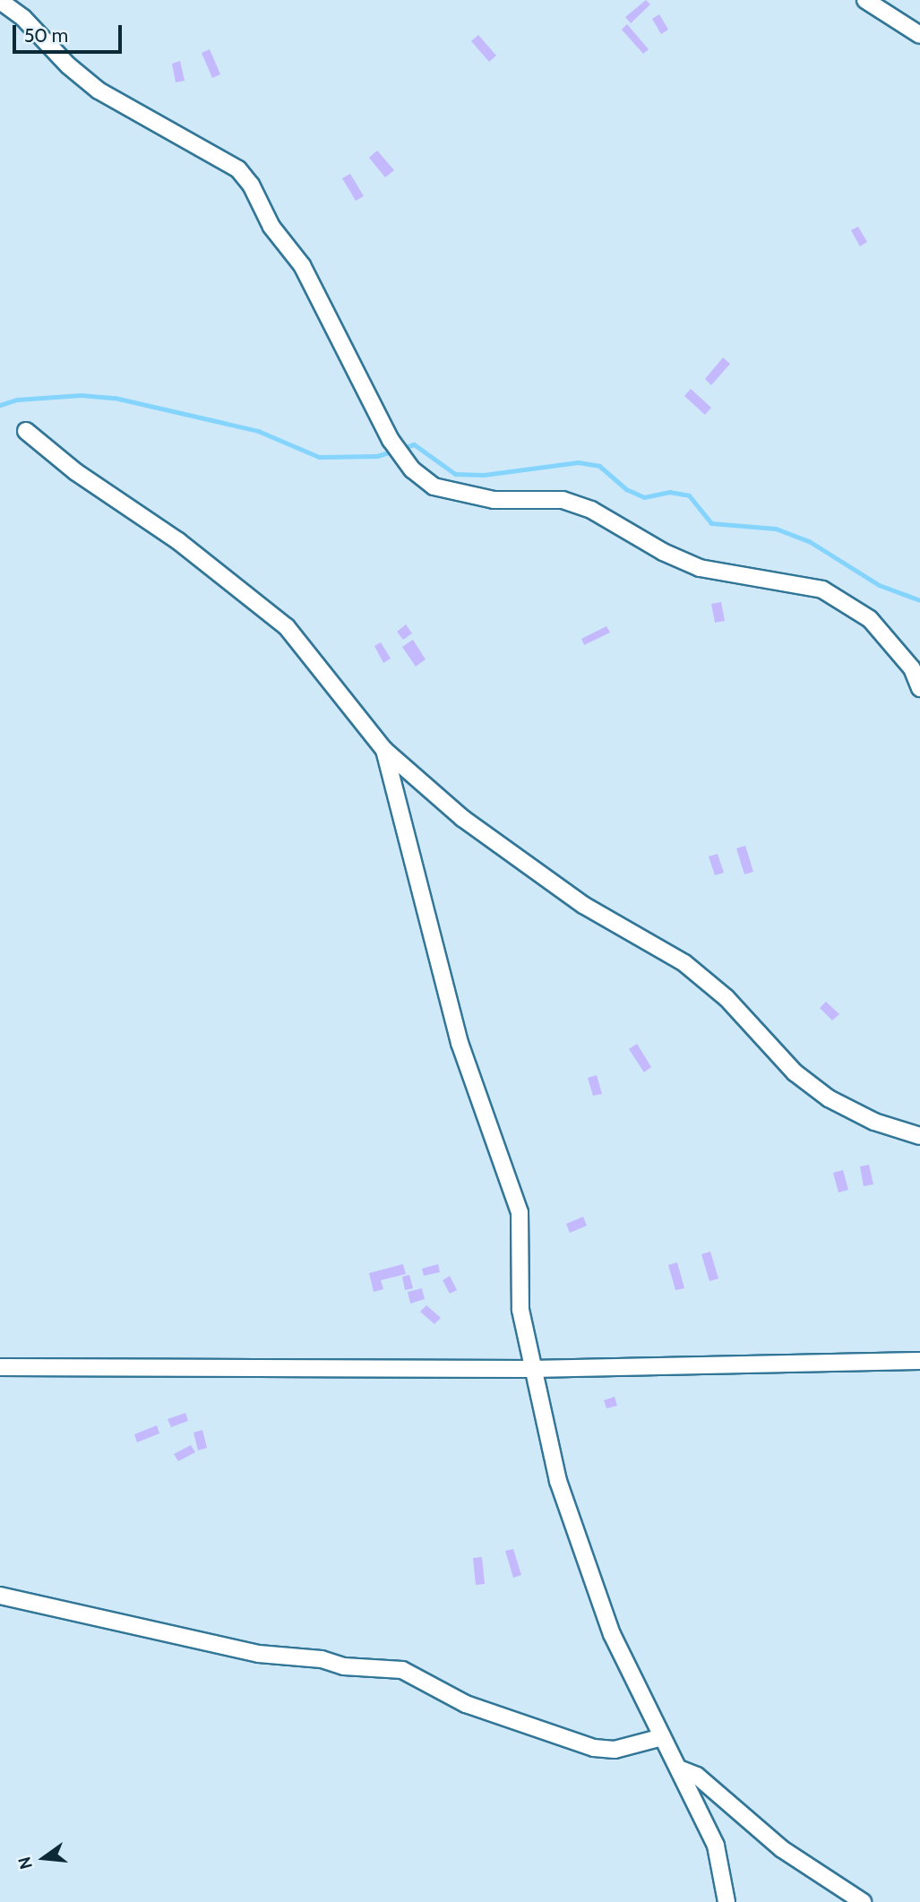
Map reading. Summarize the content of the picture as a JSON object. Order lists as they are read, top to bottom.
{
  "scale_bar": "50 m",
  "north": "left"
}
